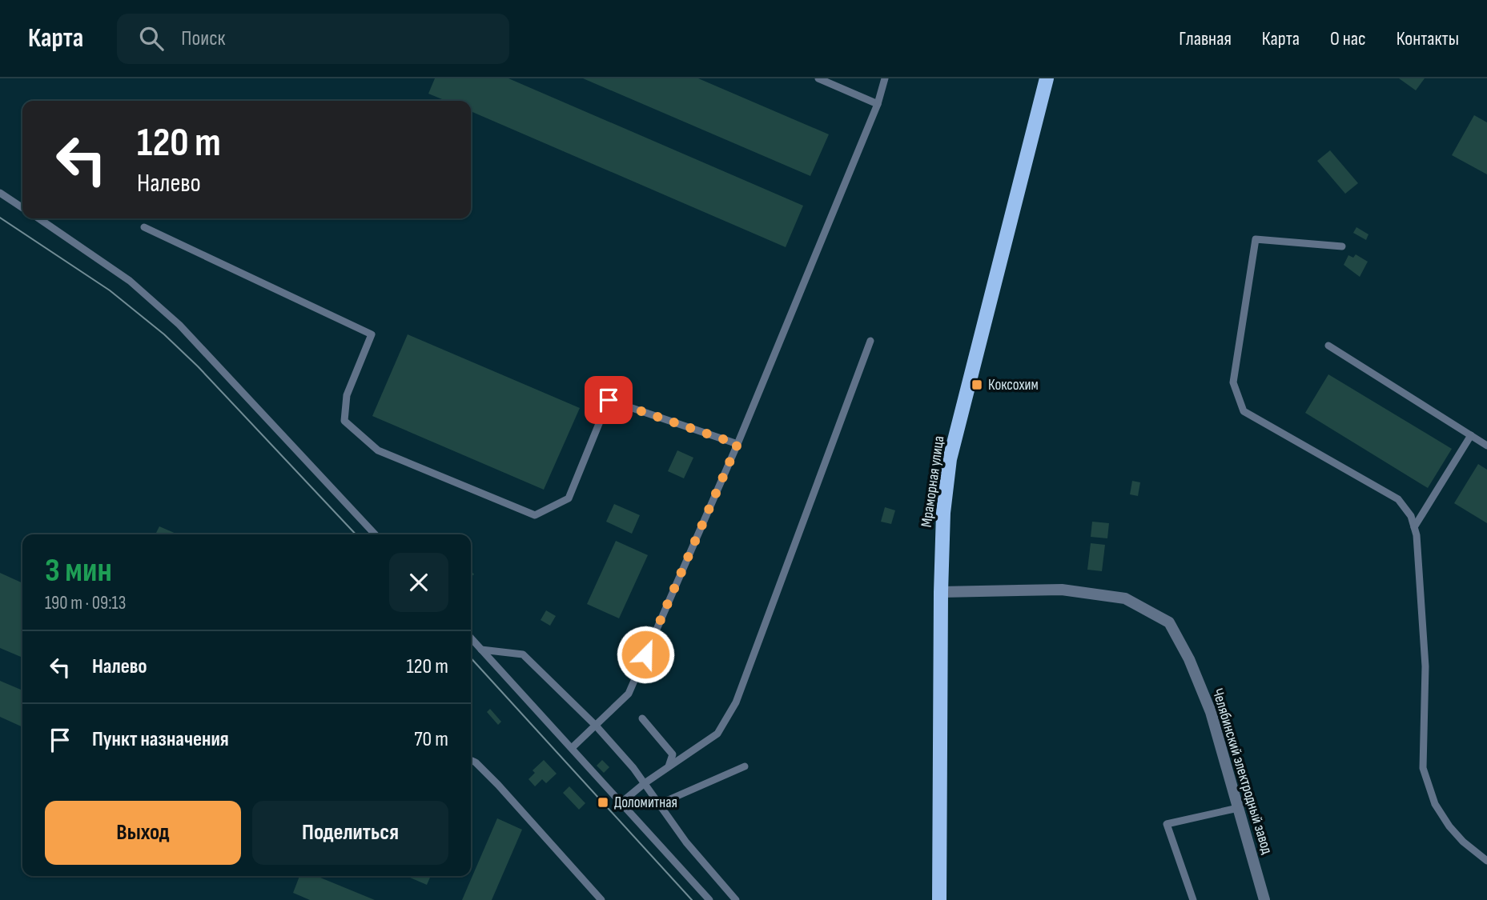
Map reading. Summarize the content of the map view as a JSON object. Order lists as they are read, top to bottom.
{
  "streets": {
    "main road": ["Мраморная улица"],
    "street": ["Челябинский электродный завод"]
  },
  "crossings": [
    ["Мраморная улица", "Челябинский электродный завод"]
  ],
  "places": {
    "transit": ["Коксохим", "Доломитная"]
  },
  "page": {
    "header": "Карта",
    "search": "Поиск",
    "nav": [
      "Главная",
      "Карта",
      "О нас",
      "Контакты"
    ],
    "turn": ["120 m", "Налево"],
    "heading": ["3 мин", "190 m · 09:13"],
    "list": [
      {
        "name": "Налево",
        "value": "120 m"
      },
      {
        "name": "Пункт назначения",
        "value": "70 m"
      }
    ],
    "buttons": ["Выход", "Поделиться"]
  }
}
